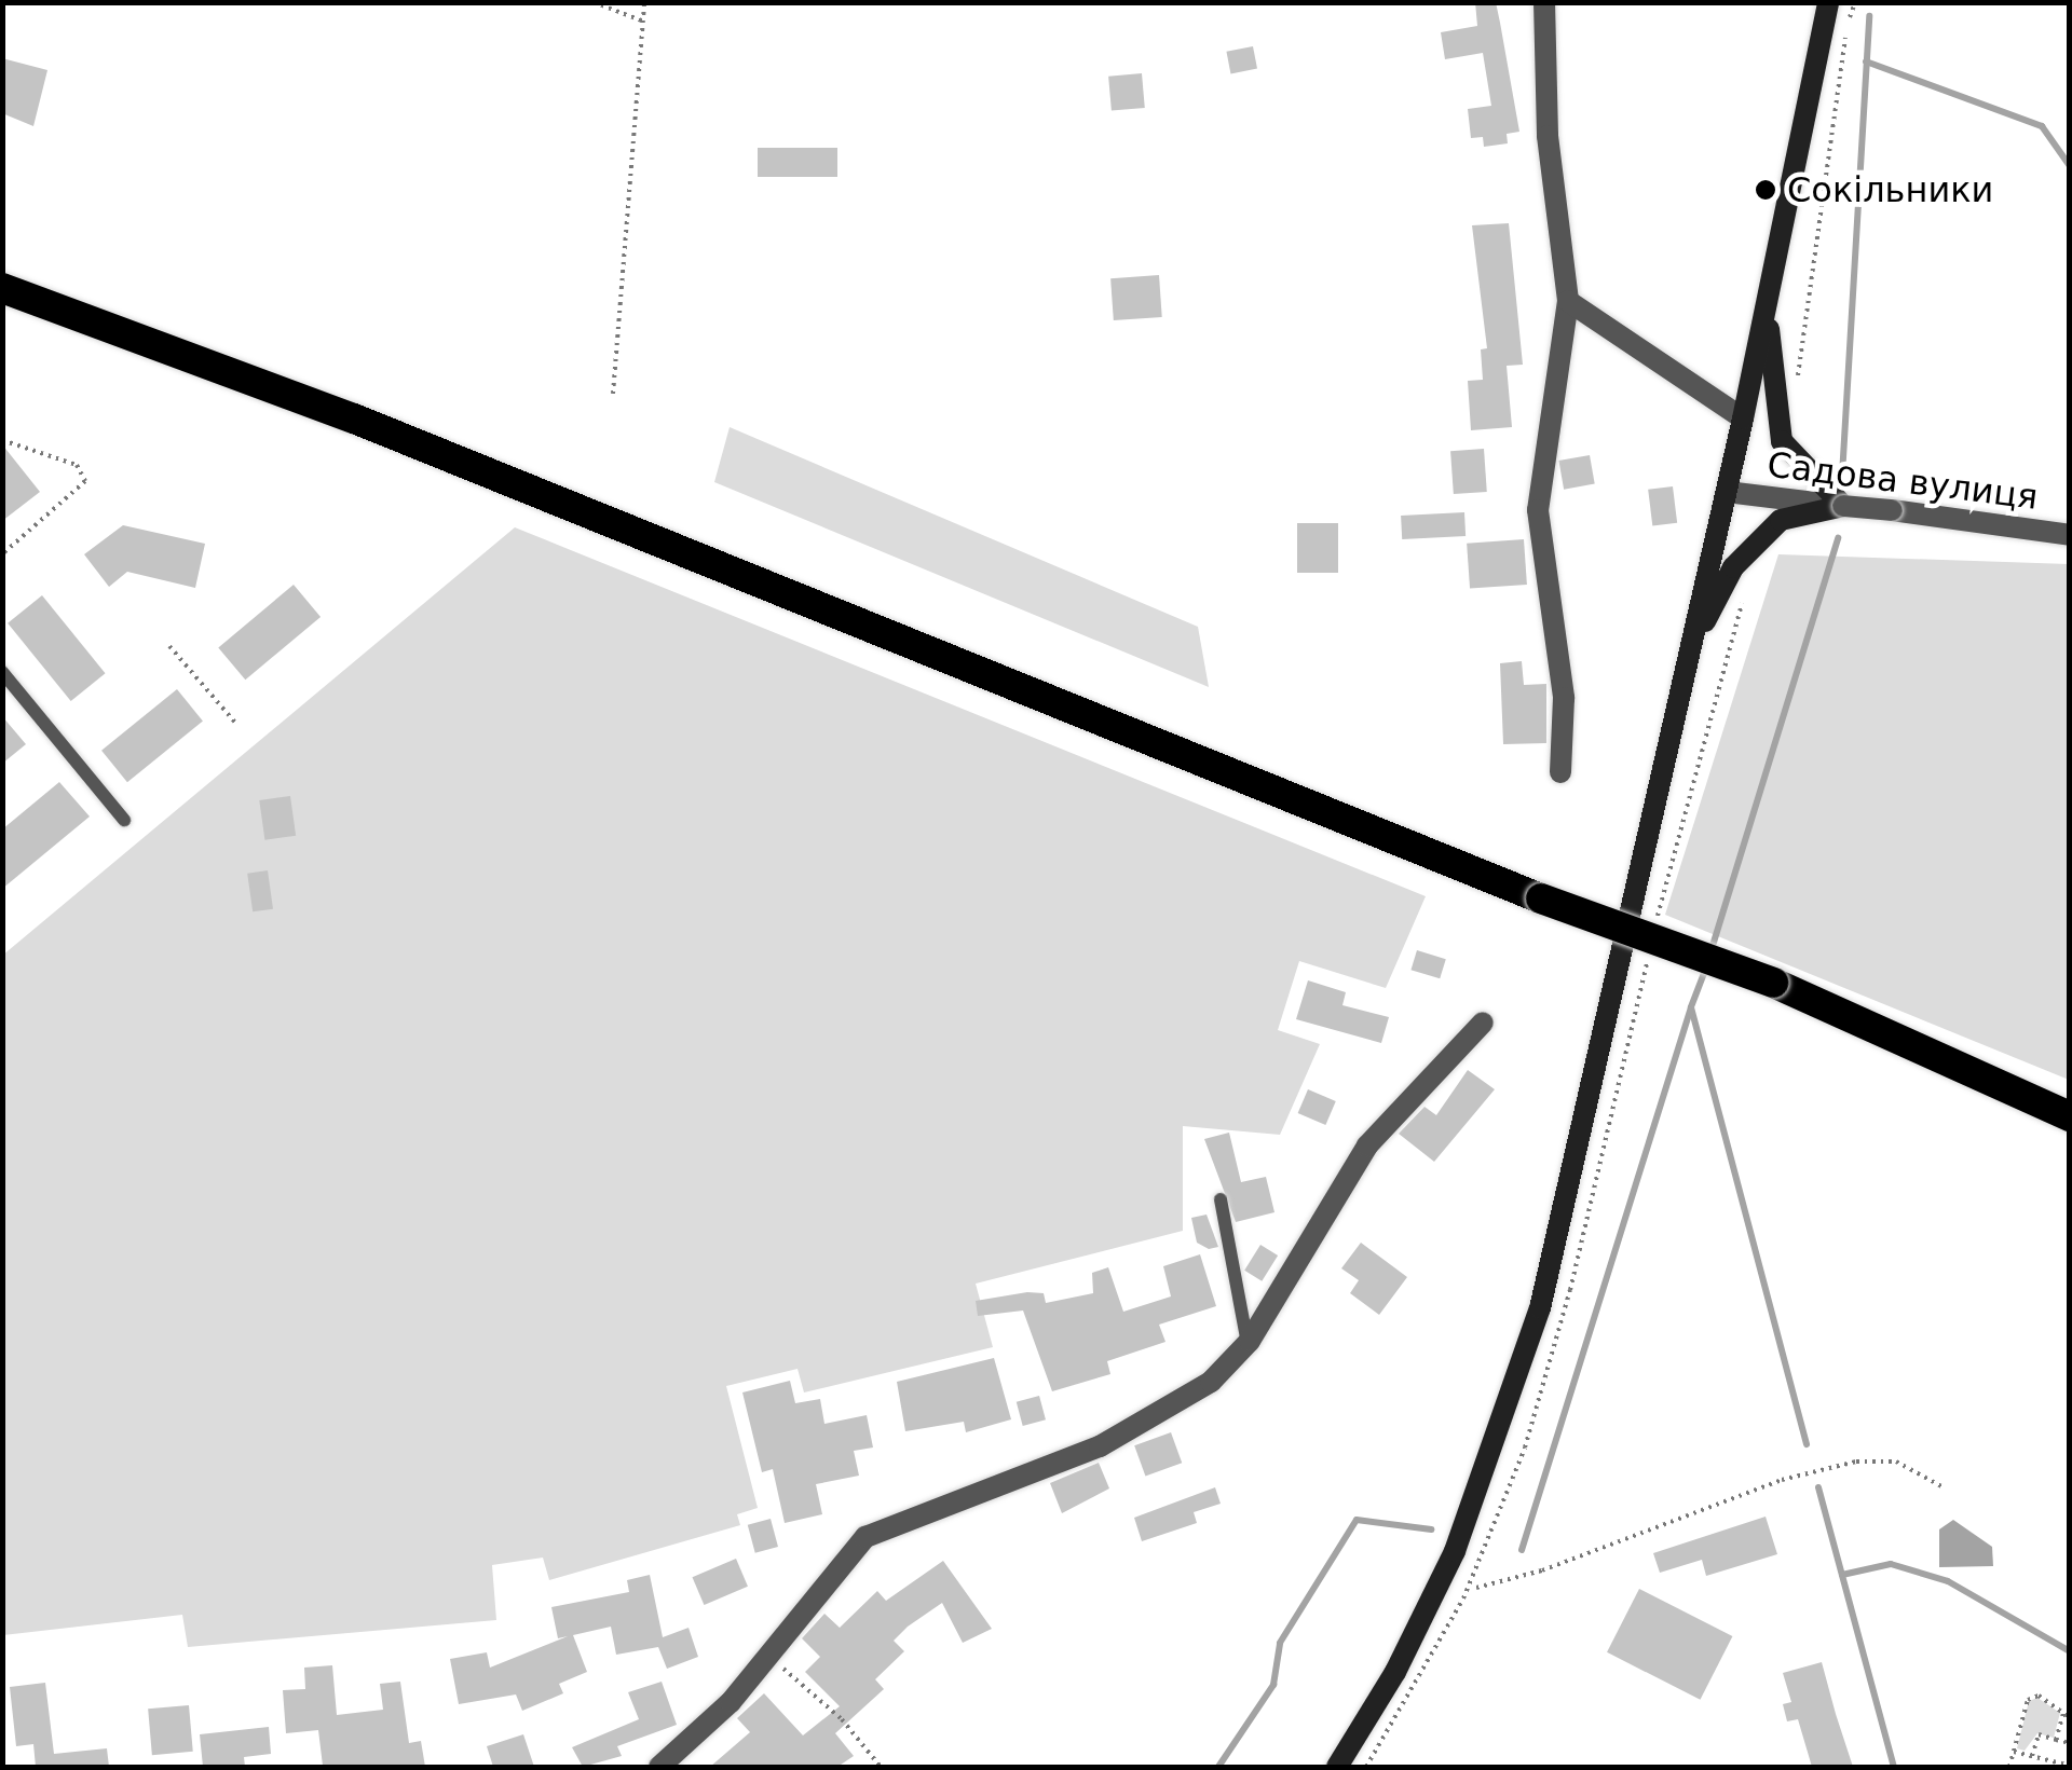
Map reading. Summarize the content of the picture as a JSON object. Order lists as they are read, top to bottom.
{
  "streets": {
    "street": ["Садова вулиця"]
  },
  "places": ["Сокільники"]
}
